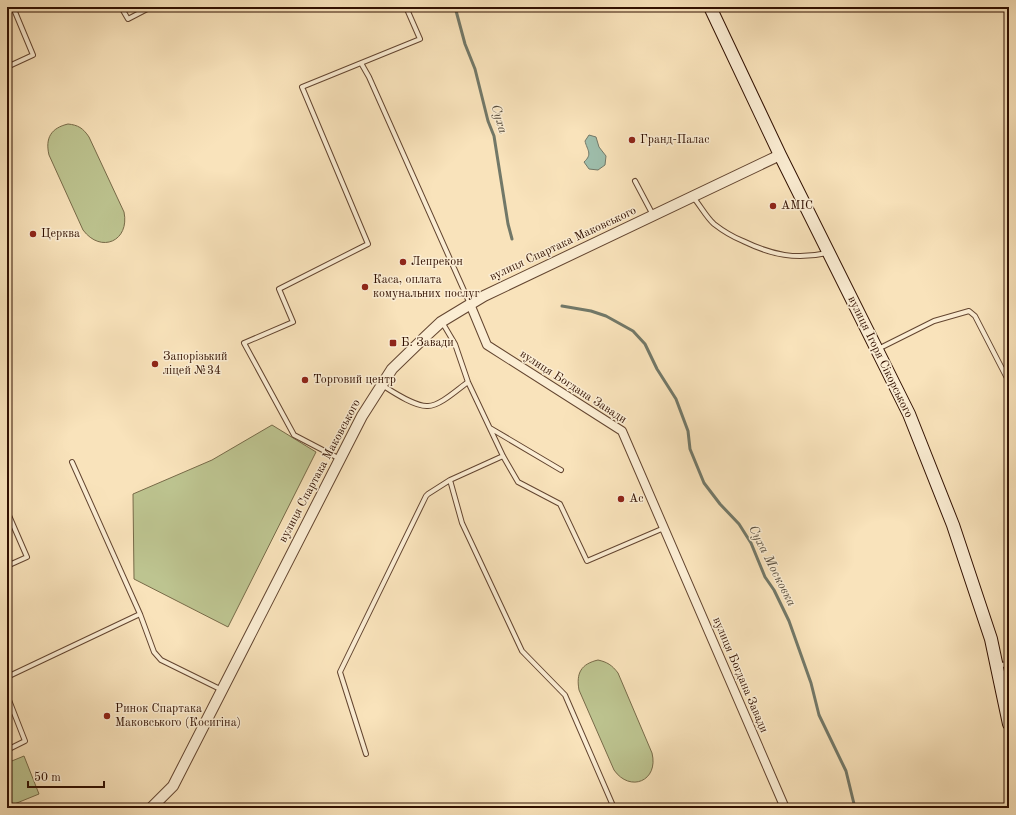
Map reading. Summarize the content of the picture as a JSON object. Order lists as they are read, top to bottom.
{
  "streets": {
    "main road": ["вулиця Ігоря Сікорського"],
    "street": ["вулиця Спартака Маковського", "вулиця Богдана Завади"]
  },
  "crossings": [
    ["вулиця Спартака Маковського", "вулиця Ігоря Сікорського"],
    ["вулиця Спартака Маковського", "вулиця Богдана Завади"]
  ],
  "water": ["Суха", "Суха Московка"],
  "places": {
    "other": [
      "Гранд-Палас",
      "AMIC",
      "Церква",
      "Лепрекон",
      "Каса, оплата комунальних послуг",
      "Запорізький ліцей №34",
      "Торговий центр",
      "Ас",
      "Ринок Спартака Маковського (Косигіна)"
    ],
    "transit": ["Б. Завади"]
  },
  "scale_bar": "50 m"
}
